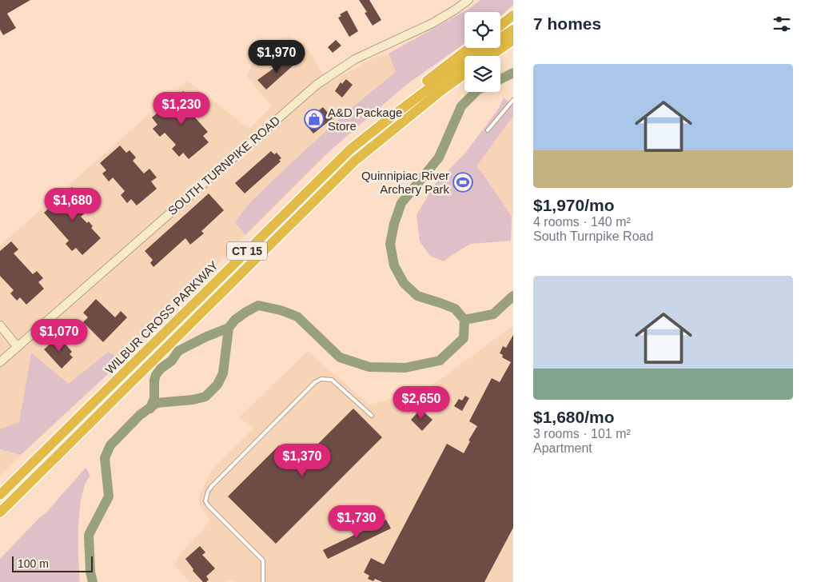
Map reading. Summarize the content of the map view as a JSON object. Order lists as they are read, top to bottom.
{
  "streets": {
    "highway": ["CT 15", "WILBUR CROSS PARKWAY"],
    "main road": ["SOUTH TURNPIKE ROAD"]
  },
  "places": {
    "shop": ["A&D Package Store"],
    "sports": ["Quinnipiac River Archery Park"]
  },
  "scale_bar": "100 m",
  "page": {
    "heading": "7 homes",
    "price": [
      "$1,970",
      "$1,230",
      "$1,680",
      "$1,070",
      "$2,650",
      "$1,370",
      "$1,730"
    ],
    "list": [
      {
        "name": "$1,970/mo",
        "note": "4 rooms · 140 m² · South Turnpike Road"
      },
      {
        "name": "$1,680/mo",
        "note": "3 rooms · 101 m² · Apartment"
      }
    ],
    "scale": "100 m"
  }
}
